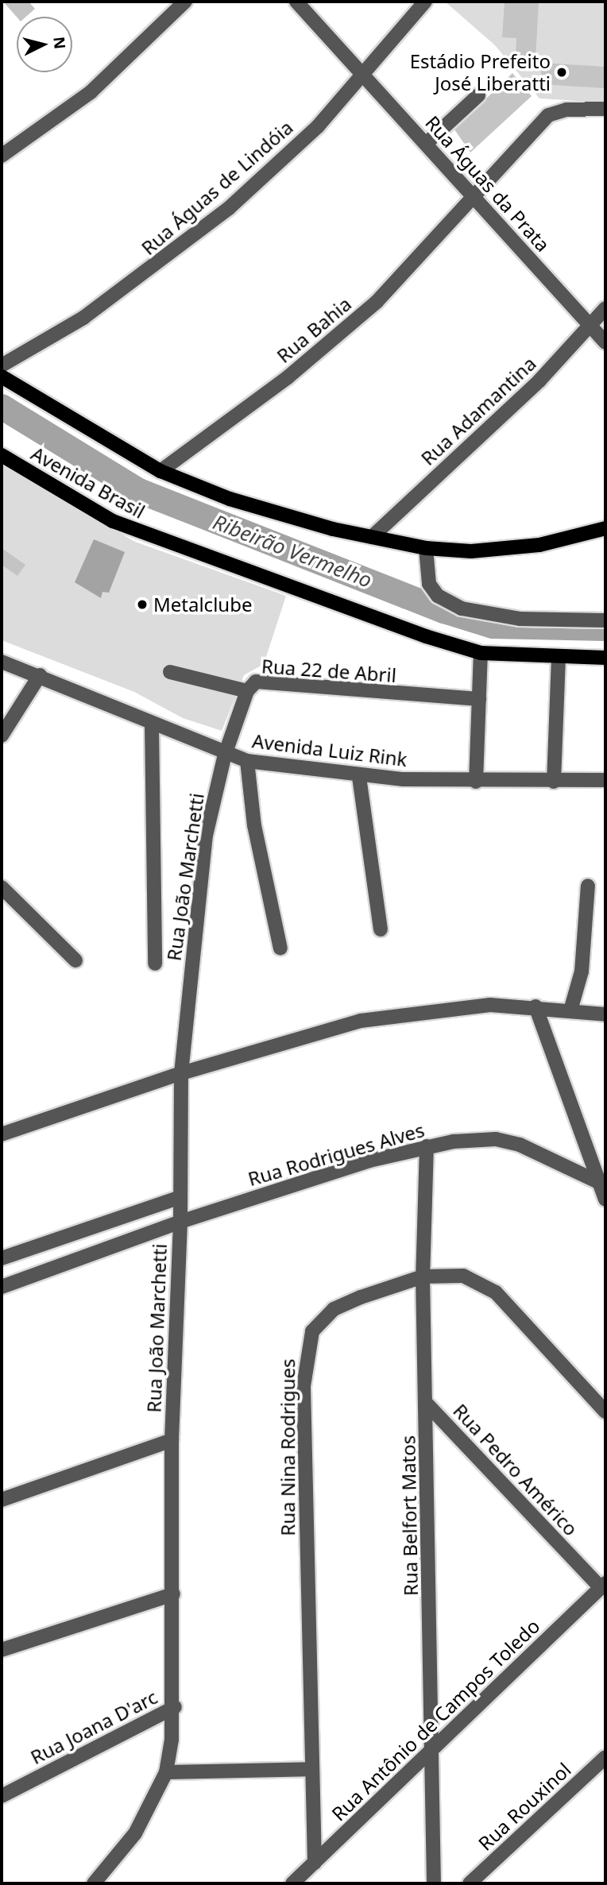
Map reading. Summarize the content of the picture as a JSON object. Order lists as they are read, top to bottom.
{
  "streets": {
    "main road": ["Avenida Brasil"],
    "street": [
      "Rua Águas da Prata",
      "Rua Águas de Lindóia",
      "Rua Bahia",
      "Rua Adamantina",
      "Rua 22 de Abril",
      "Avenida Luiz Rink",
      "Rua João Marchetti",
      "Rua Rodrigues Alves",
      "Rua Nina Rodrigues",
      "Rua Pedro Américo",
      "Rua Belfort Matos",
      "Rua Antônio de Campos Toledo",
      "Rua Joana D'arc",
      "Rua Rouxinol"
    ]
  },
  "crossings": [
    ["Rua Águas da Prata", "Rua Águas de Lindóia"],
    ["Rua Águas da Prata", "Rua Bahia"],
    ["Rua Águas da Prata", "Rua Adamantina"],
    ["Rua 22 de Abril", "Avenida Luiz Rink"],
    ["Rua 22 de Abril", "Rua João Marchetti"],
    ["Avenida Luiz Rink", "Rua João Marchetti"],
    ["Rua João Marchetti", "Rua Rodrigues Alves"],
    ["Rua João Marchetti", "Rua Joana D'arc"],
    ["Rua Rodrigues Alves", "Rua Belfort Matos"],
    ["Rua Nina Rodrigues", "Rua Belfort Matos"],
    ["Rua Nina Rodrigues", "Rua Antônio de Campos Toledo"],
    ["Rua Pedro Américo", "Rua Belfort Matos"],
    ["Rua Pedro Américo", "Rua Antônio de Campos Toledo"],
    ["Rua Belfort Matos", "Rua Antônio de Campos Toledo"]
  ],
  "water": ["Ribeirão Vermelho"],
  "places": ["Estádio Prefeito José Liberatti", "Metalclube"],
  "north": "right"
}
